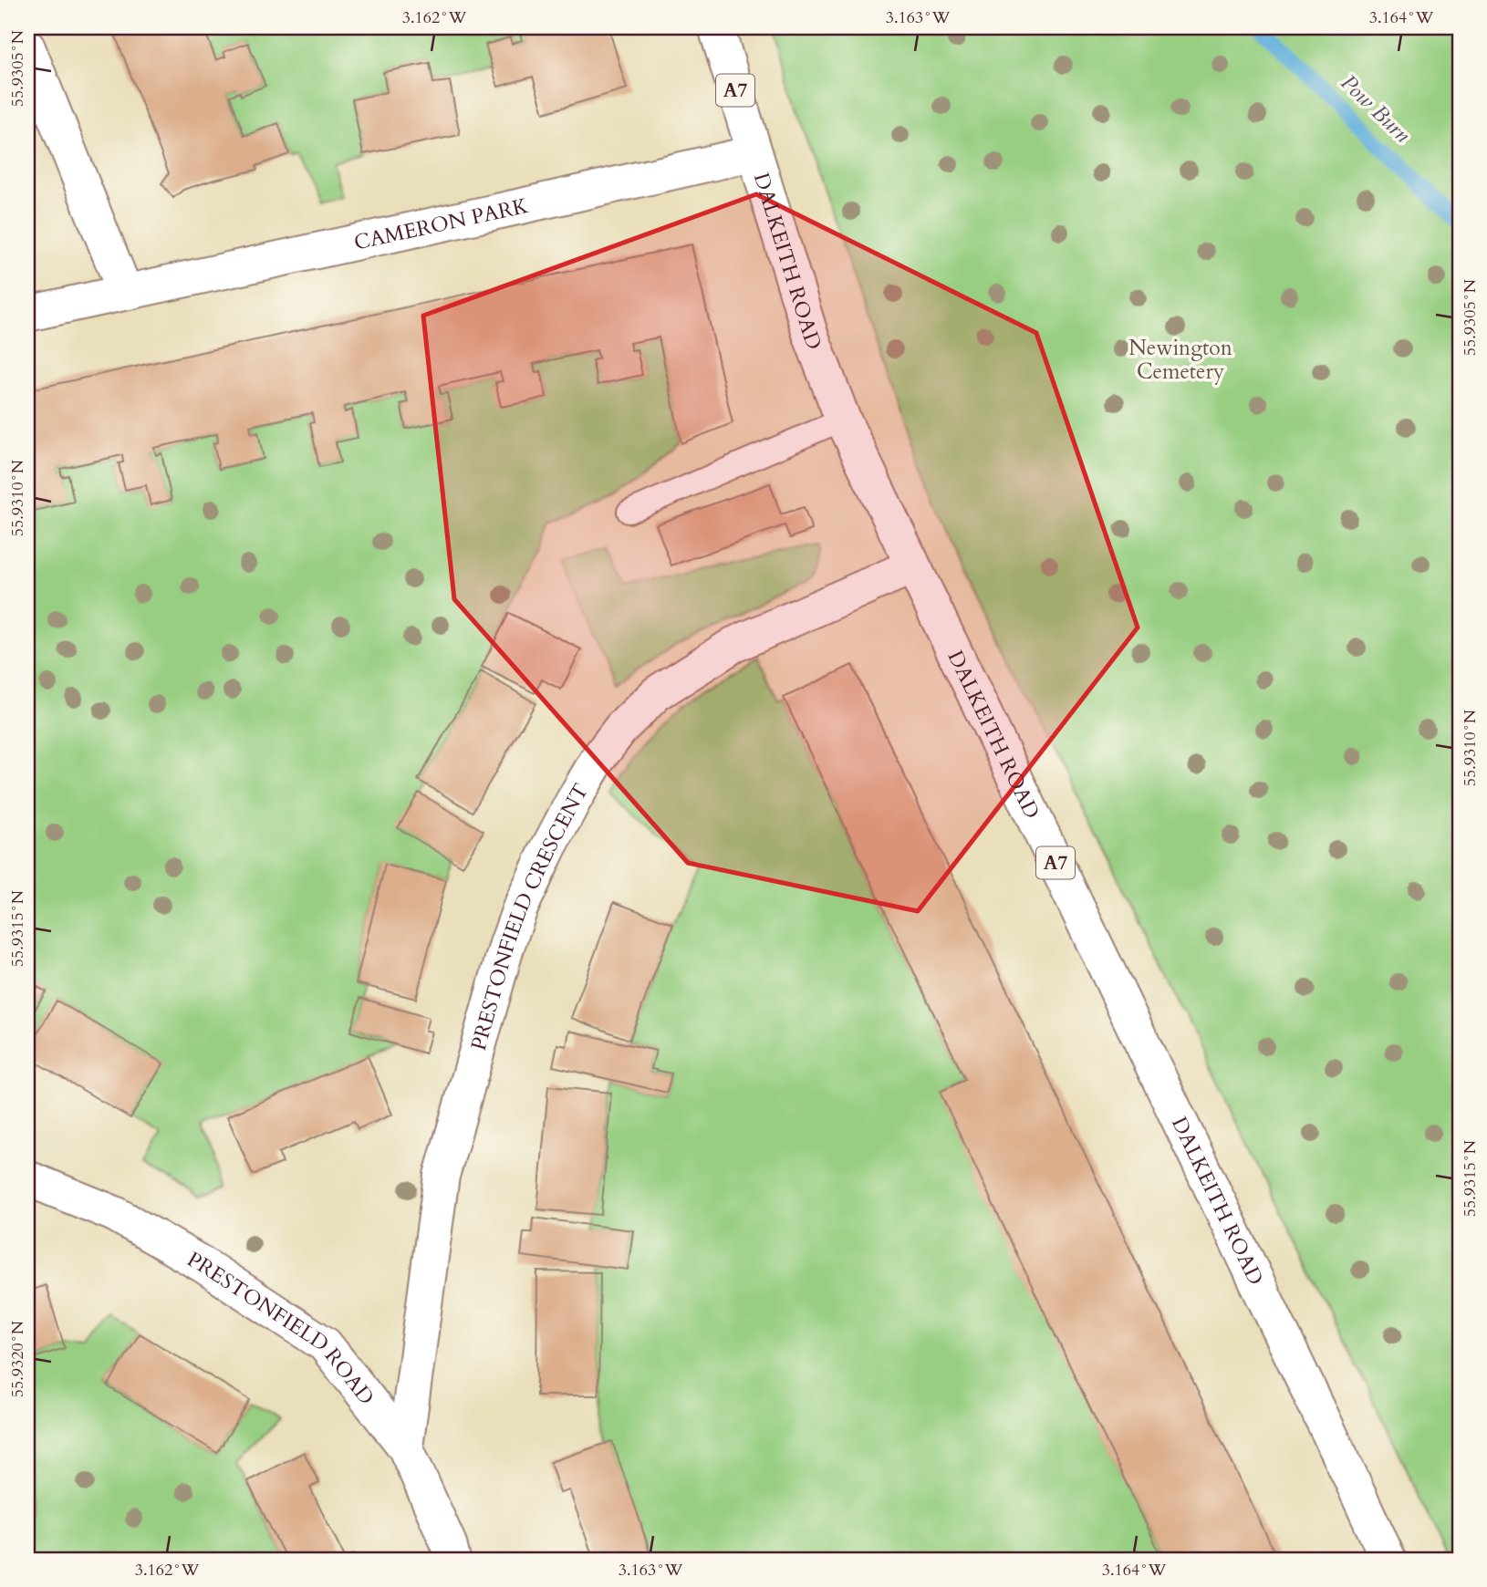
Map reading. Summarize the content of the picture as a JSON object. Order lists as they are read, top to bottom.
{
  "streets": {
    "street": [
      "A7",
      "CAMERON PARK",
      "DALKEITH ROAD",
      "PRESTONFIELD CRESCENT",
      "PRESTONFIELD ROAD"
    ]
  },
  "crossings": [
    ["CAMERON PARK", "DALKEITH ROAD"],
    ["DALKEITH ROAD", "PRESTONFIELD CRESCENT"],
    ["PRESTONFIELD CRESCENT", "PRESTONFIELD ROAD"]
  ],
  "water": ["Pow Burn"],
  "parks": ["Newington Cemetery"],
  "coordinates": [
    "3.162°W",
    "3.163°W",
    "3.164°W",
    "55.9305°N",
    "55.9310°N",
    "55.9315°N",
    "55.9320°N"
  ]
}
